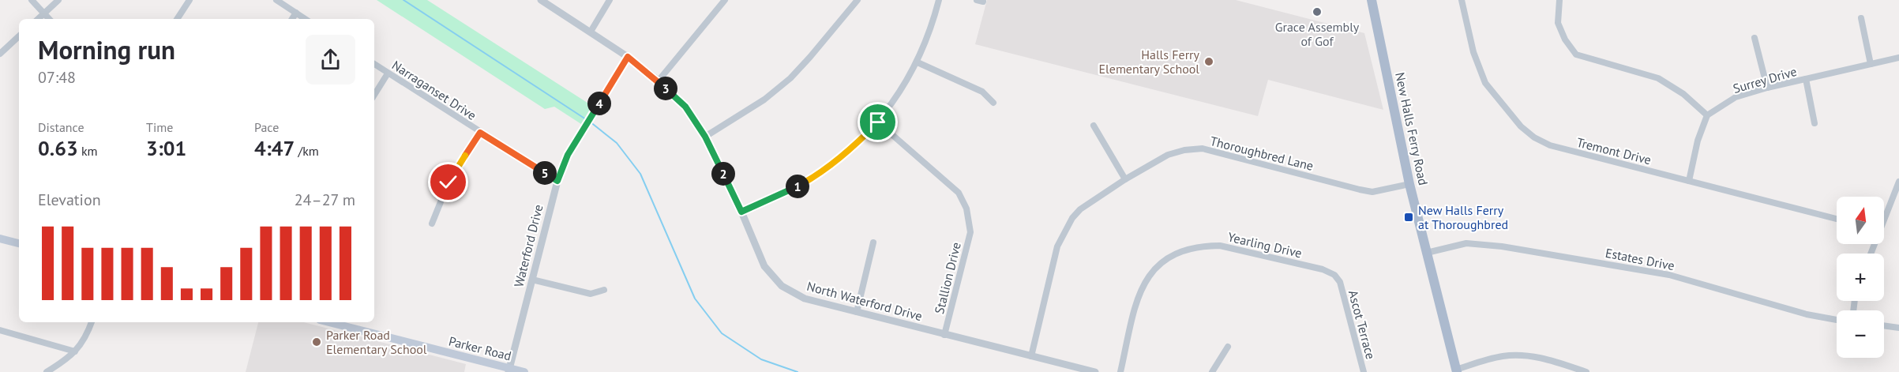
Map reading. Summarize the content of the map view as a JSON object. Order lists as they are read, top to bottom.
{
  "streets": {
    "main road": ["New Halls Ferry Road", "Parker Road"],
    "street": [
      "Surrey Drive",
      "Narraganset Drive",
      "Tremont Drive",
      "Thoroughbred Lane",
      "Yearling Drive",
      "Waterford Drive",
      "Estates Drive",
      "Stallion Drive",
      "North Waterford Drive",
      "Ascot Terrace"
    ]
  },
  "crossings": [
    ["Narraganset Drive", "Waterford Drive"],
    ["New Halls Ferry Road", "Thoroughbred Lane"],
    ["New Halls Ferry Road", "Estates Drive"],
    ["Thoroughbred Lane", "North Waterford Drive"],
    ["Yearling Drive", "Ascot Terrace"],
    ["Waterford Drive", "North Waterford Drive"],
    ["Waterford Drive", "Parker Road"],
    ["Stallion Drive", "North Waterford Drive"]
  ],
  "places": {
    "other": ["Grace Assembly of Gof", "Halls Ferry Elementary School", "Parker Road Elementary School"],
    "transit": ["New Halls Ferry at Thoroughbred"]
  },
  "north": "top",
  "page": {
    "heading": ["Morning run", "07:48"],
    "pins": [
      "3",
      "4",
      "5",
      "2",
      "1"
    ],
    "stats": [
      ["Distance", "0.63 km"],
      ["Time", "3:01"],
      ["Pace", "4:47 /km"]
    ],
    "chart": ["Elevation", "24–27 m"],
    "map_buttons": ["+", "−"]
  }
}
